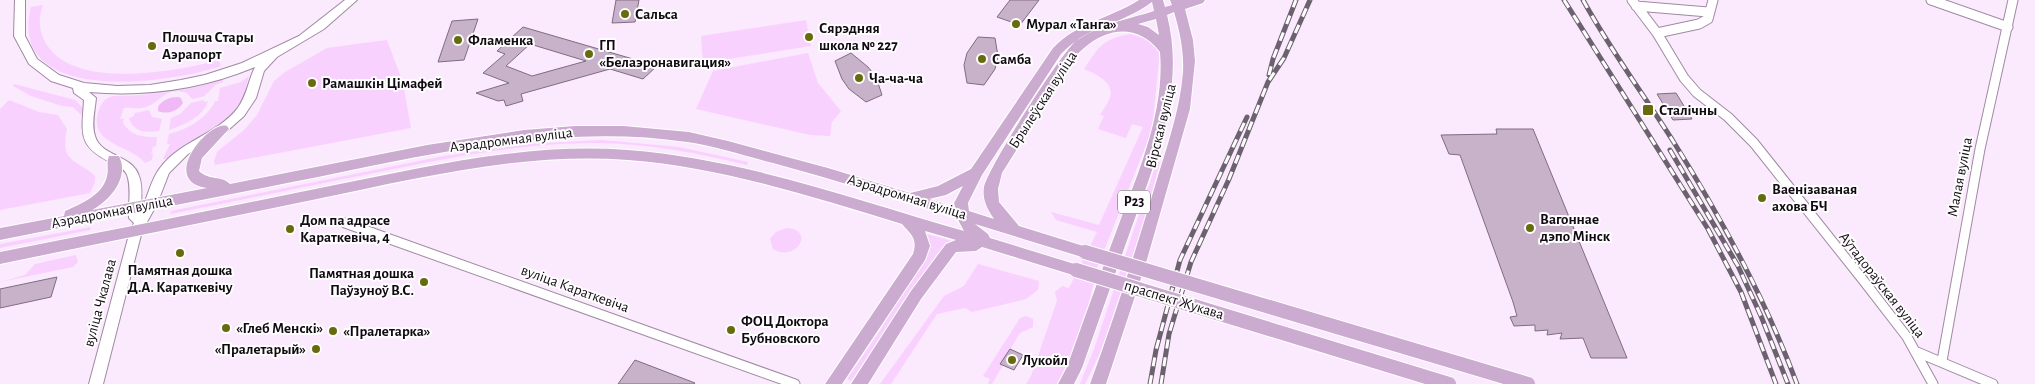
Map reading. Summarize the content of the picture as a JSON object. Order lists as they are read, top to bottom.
{
  "streets": {
    "main road": [
      "Брылеўская вуліца",
      "Вірская вуліца",
      "Аэрадромная вуліца",
      "Р23",
      "праспект Жукава",
      "вуліца Чкалава"
    ],
    "street": ["Малая вуліца", "Аўтадораўская вуліца", "вуліца Караткевіча"]
  },
  "crossings": [
    ["Брылеўская вуліца", "Вірская вуліца"],
    ["Брылеўская вуліца", "Аэрадромная вуліца"],
    ["Брылеўская вуліца", "праспект Жукава"],
    ["Аэрадромная вуліца", "праспект Жукава"],
    ["Аэрадромная вуліца", "вуліца Чкалава"]
  ],
  "places": {
    "other": [
      "Сальса",
      "Мурал «Танга»",
      "Сярэдняя школа № 227",
      "Фламенка",
      "Плошча Стары Аэрапорт",
      "ГП «Белаэронавигация»",
      "Самба",
      "Ча-ча-ча",
      "Рамашкін Цімафей",
      "Ваенізаваная ахова БЧ",
      "Вагоннае дэпо Мінск",
      "Дом па адрасе Караткевіча, 4",
      "Памятная дошка Д.А. Караткевічу",
      "Памятная дошка Паўзуноў В.С.",
      "«Глеб Менскі»",
      "ФОЦ Доктора Бубновского",
      "«Пралетарка»",
      "«Пралетарый»",
      "Лукойл"
    ],
    "transit": ["Сталічны"]
  }
}
